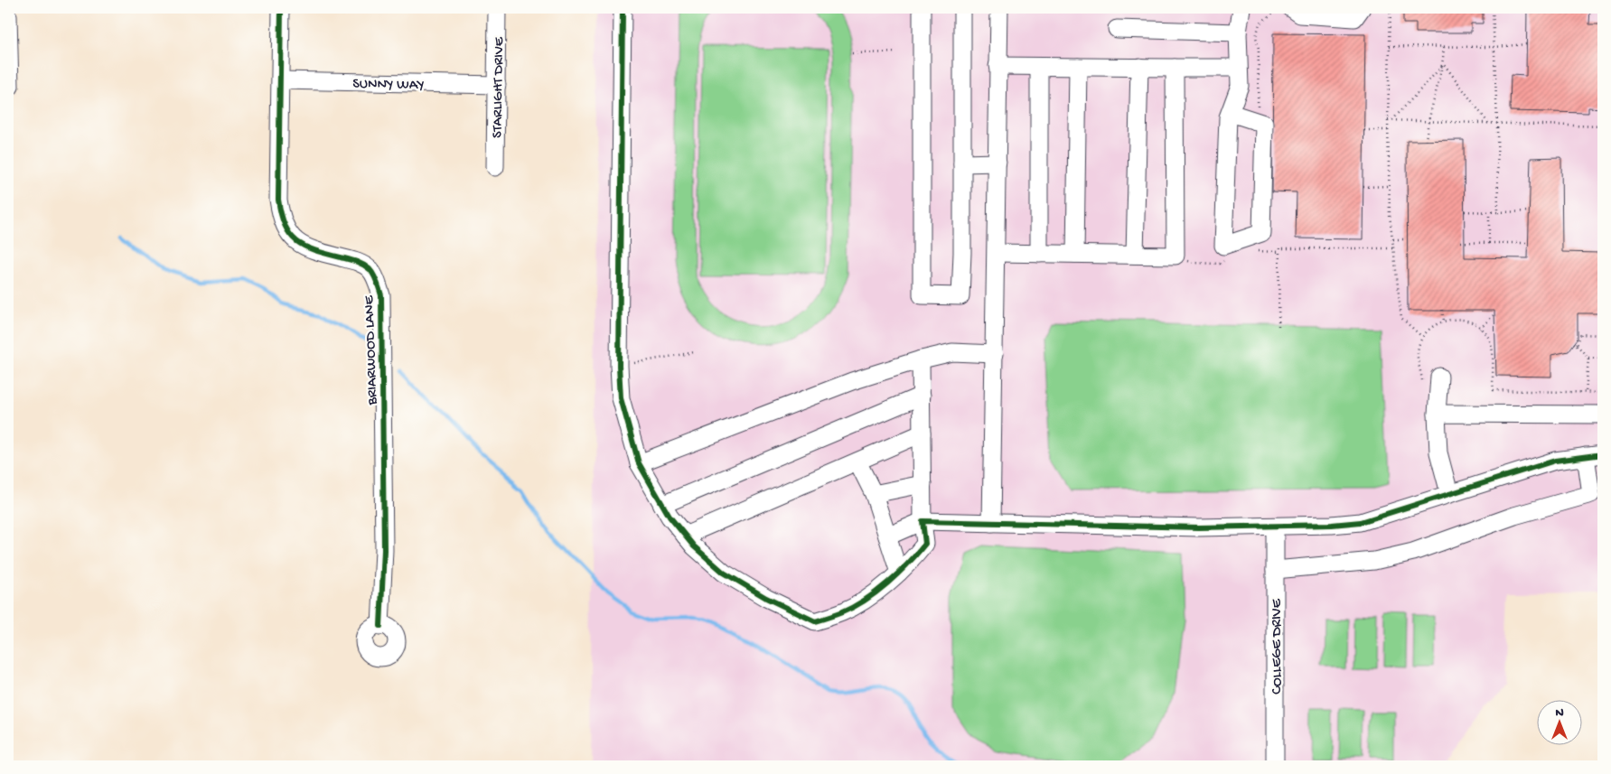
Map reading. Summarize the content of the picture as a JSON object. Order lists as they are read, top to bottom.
{
  "streets": {
    "street": [
      "SUNNY WAY",
      "STARLIGHT DRIVE",
      "BRIARWOOD LANE",
      "COLLEGE DRIVE"
    ]
  },
  "crossings": [
    ["SUNNY WAY", "STARLIGHT DRIVE"],
    ["SUNNY WAY", "BRIARWOOD LANE"]
  ],
  "north": "top"
}
